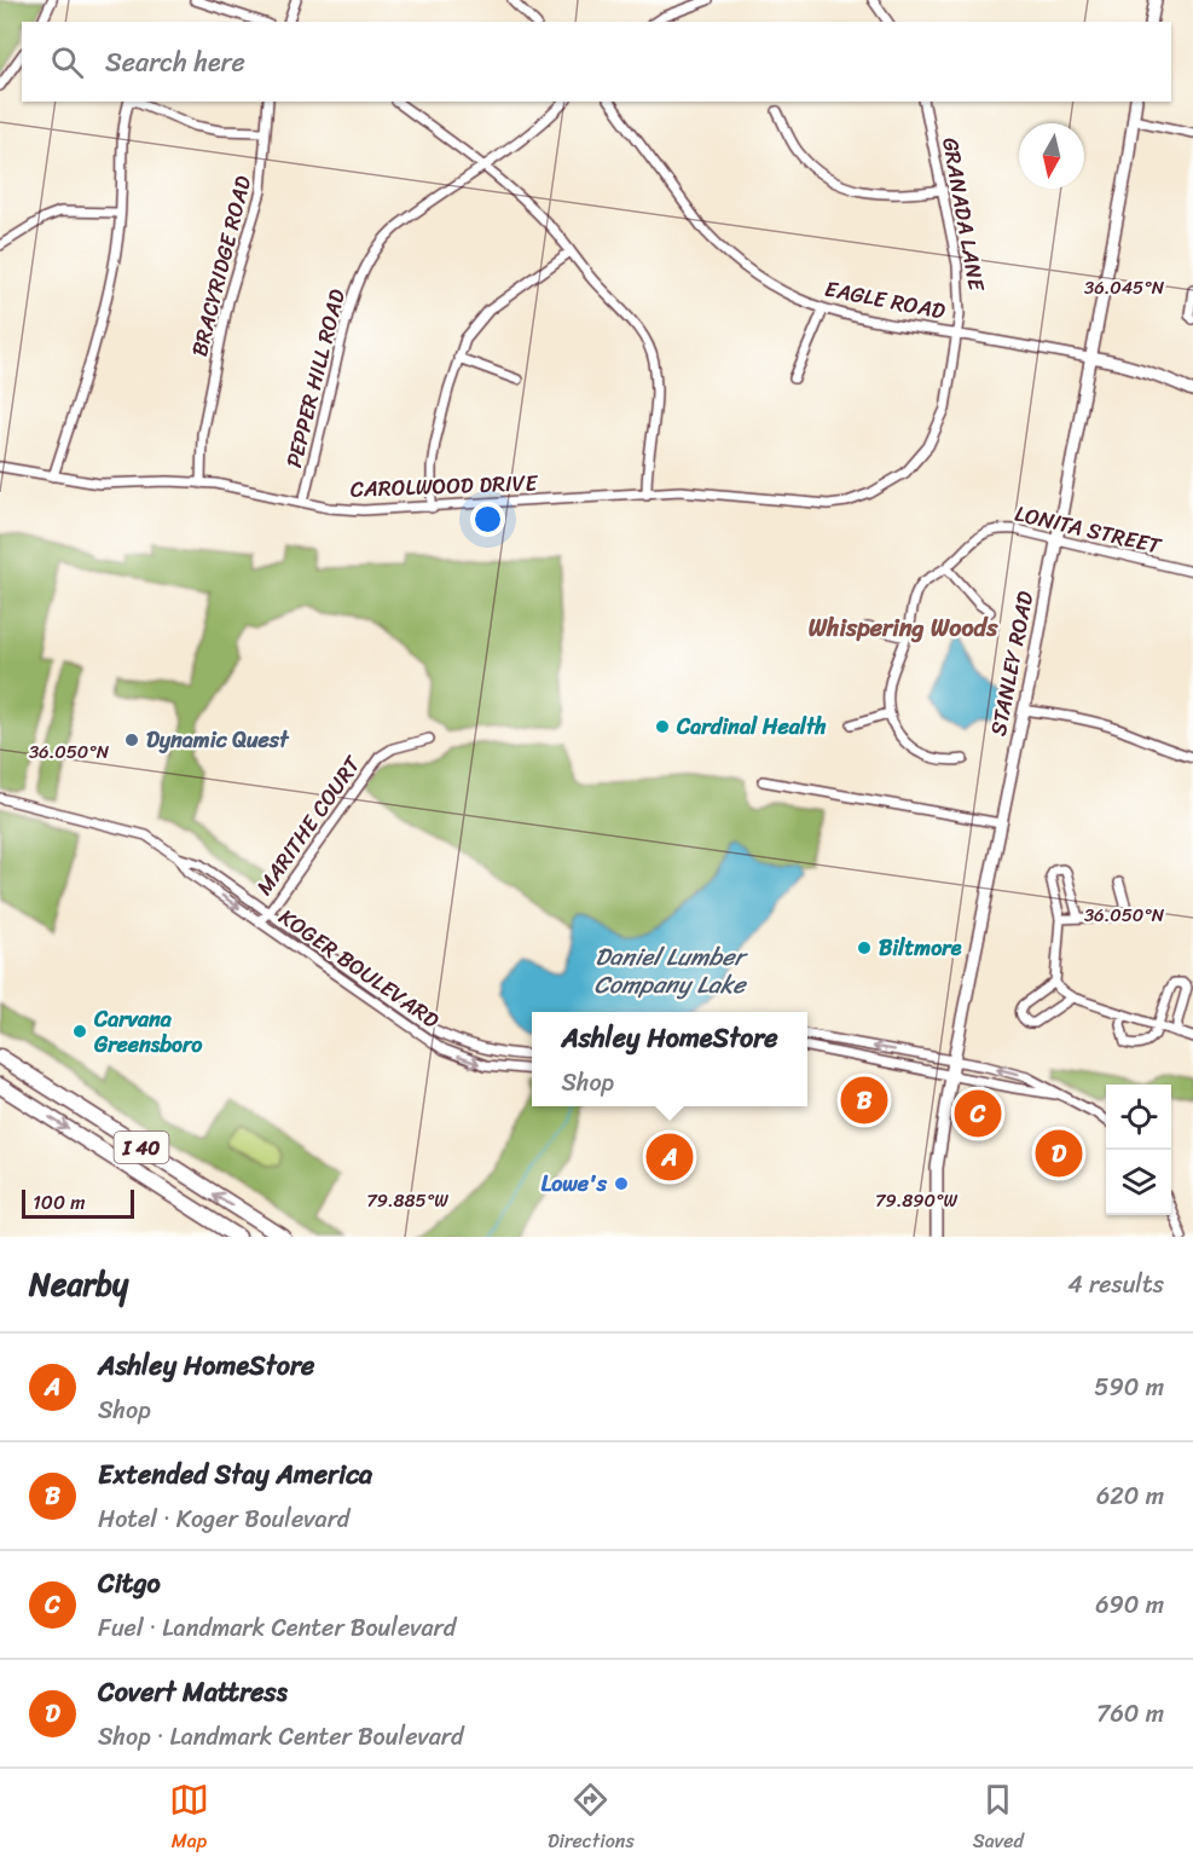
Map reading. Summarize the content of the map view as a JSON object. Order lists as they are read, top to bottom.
{
  "streets": {
    "highway": ["I 40"],
    "street": [
      "GRANADA LANE",
      "BRACYRIDGE ROAD",
      "EAGLE ROAD",
      "PEPPER HILL ROAD",
      "CAROLWOOD DRIVE",
      "LONITA STREET",
      "STANLEY ROAD",
      "MARITHE COURT",
      "KOGER BOULEVARD"
    ]
  },
  "crossings": [
    ["GRANADA LANE", "EAGLE ROAD"],
    ["GRANADA LANE", "CAROLWOOD DRIVE"],
    ["BRACYRIDGE ROAD", "CAROLWOOD DRIVE"],
    ["EAGLE ROAD", "CAROLWOOD DRIVE"],
    ["EAGLE ROAD", "STANLEY ROAD"],
    ["PEPPER HILL ROAD", "CAROLWOOD DRIVE"],
    ["LONITA STREET", "STANLEY ROAD"],
    ["MARITHE COURT", "KOGER BOULEVARD"]
  ],
  "districts": ["Whispering Woods"],
  "water": ["Daniel Lumber Company Lake"],
  "places": [
    "Cardinal Health",
    "Dynamic Quest",
    "Biltmore",
    "Carvana Greensboro",
    "Lowe's"
  ],
  "scale_bar": "100 m",
  "north": "bottom",
  "page": {
    "search": "Search here",
    "popup": ["Ashley HomeStore", "Shop"],
    "pins": [
      "B",
      "C",
      "D",
      "A"
    ],
    "scale": "100 m",
    "heading": ["Nearby", "4 results"],
    "list": [
      {
        "mark": "A",
        "name": "Ashley HomeStore",
        "note": "Shop",
        "value": "590 m"
      },
      {
        "mark": "B",
        "name": "Extended Stay America",
        "note": "Hotel · Koger Boulevard",
        "value": "620 m"
      },
      {
        "mark": "C",
        "name": "Citgo",
        "note": "Fuel · Landmark Center Boulevard",
        "value": "690 m"
      },
      {
        "mark": "D",
        "name": "Covert Mattress",
        "note": "Shop · Landmark Center Boulevard",
        "value": "760 m"
      }
    ],
    "nav": ["Map", "Directions", "Saved"]
  },
  "coordinates": [
    "36.045°N",
    "36.050°N",
    "79.885°W",
    "79.890°W"
  ]
}
